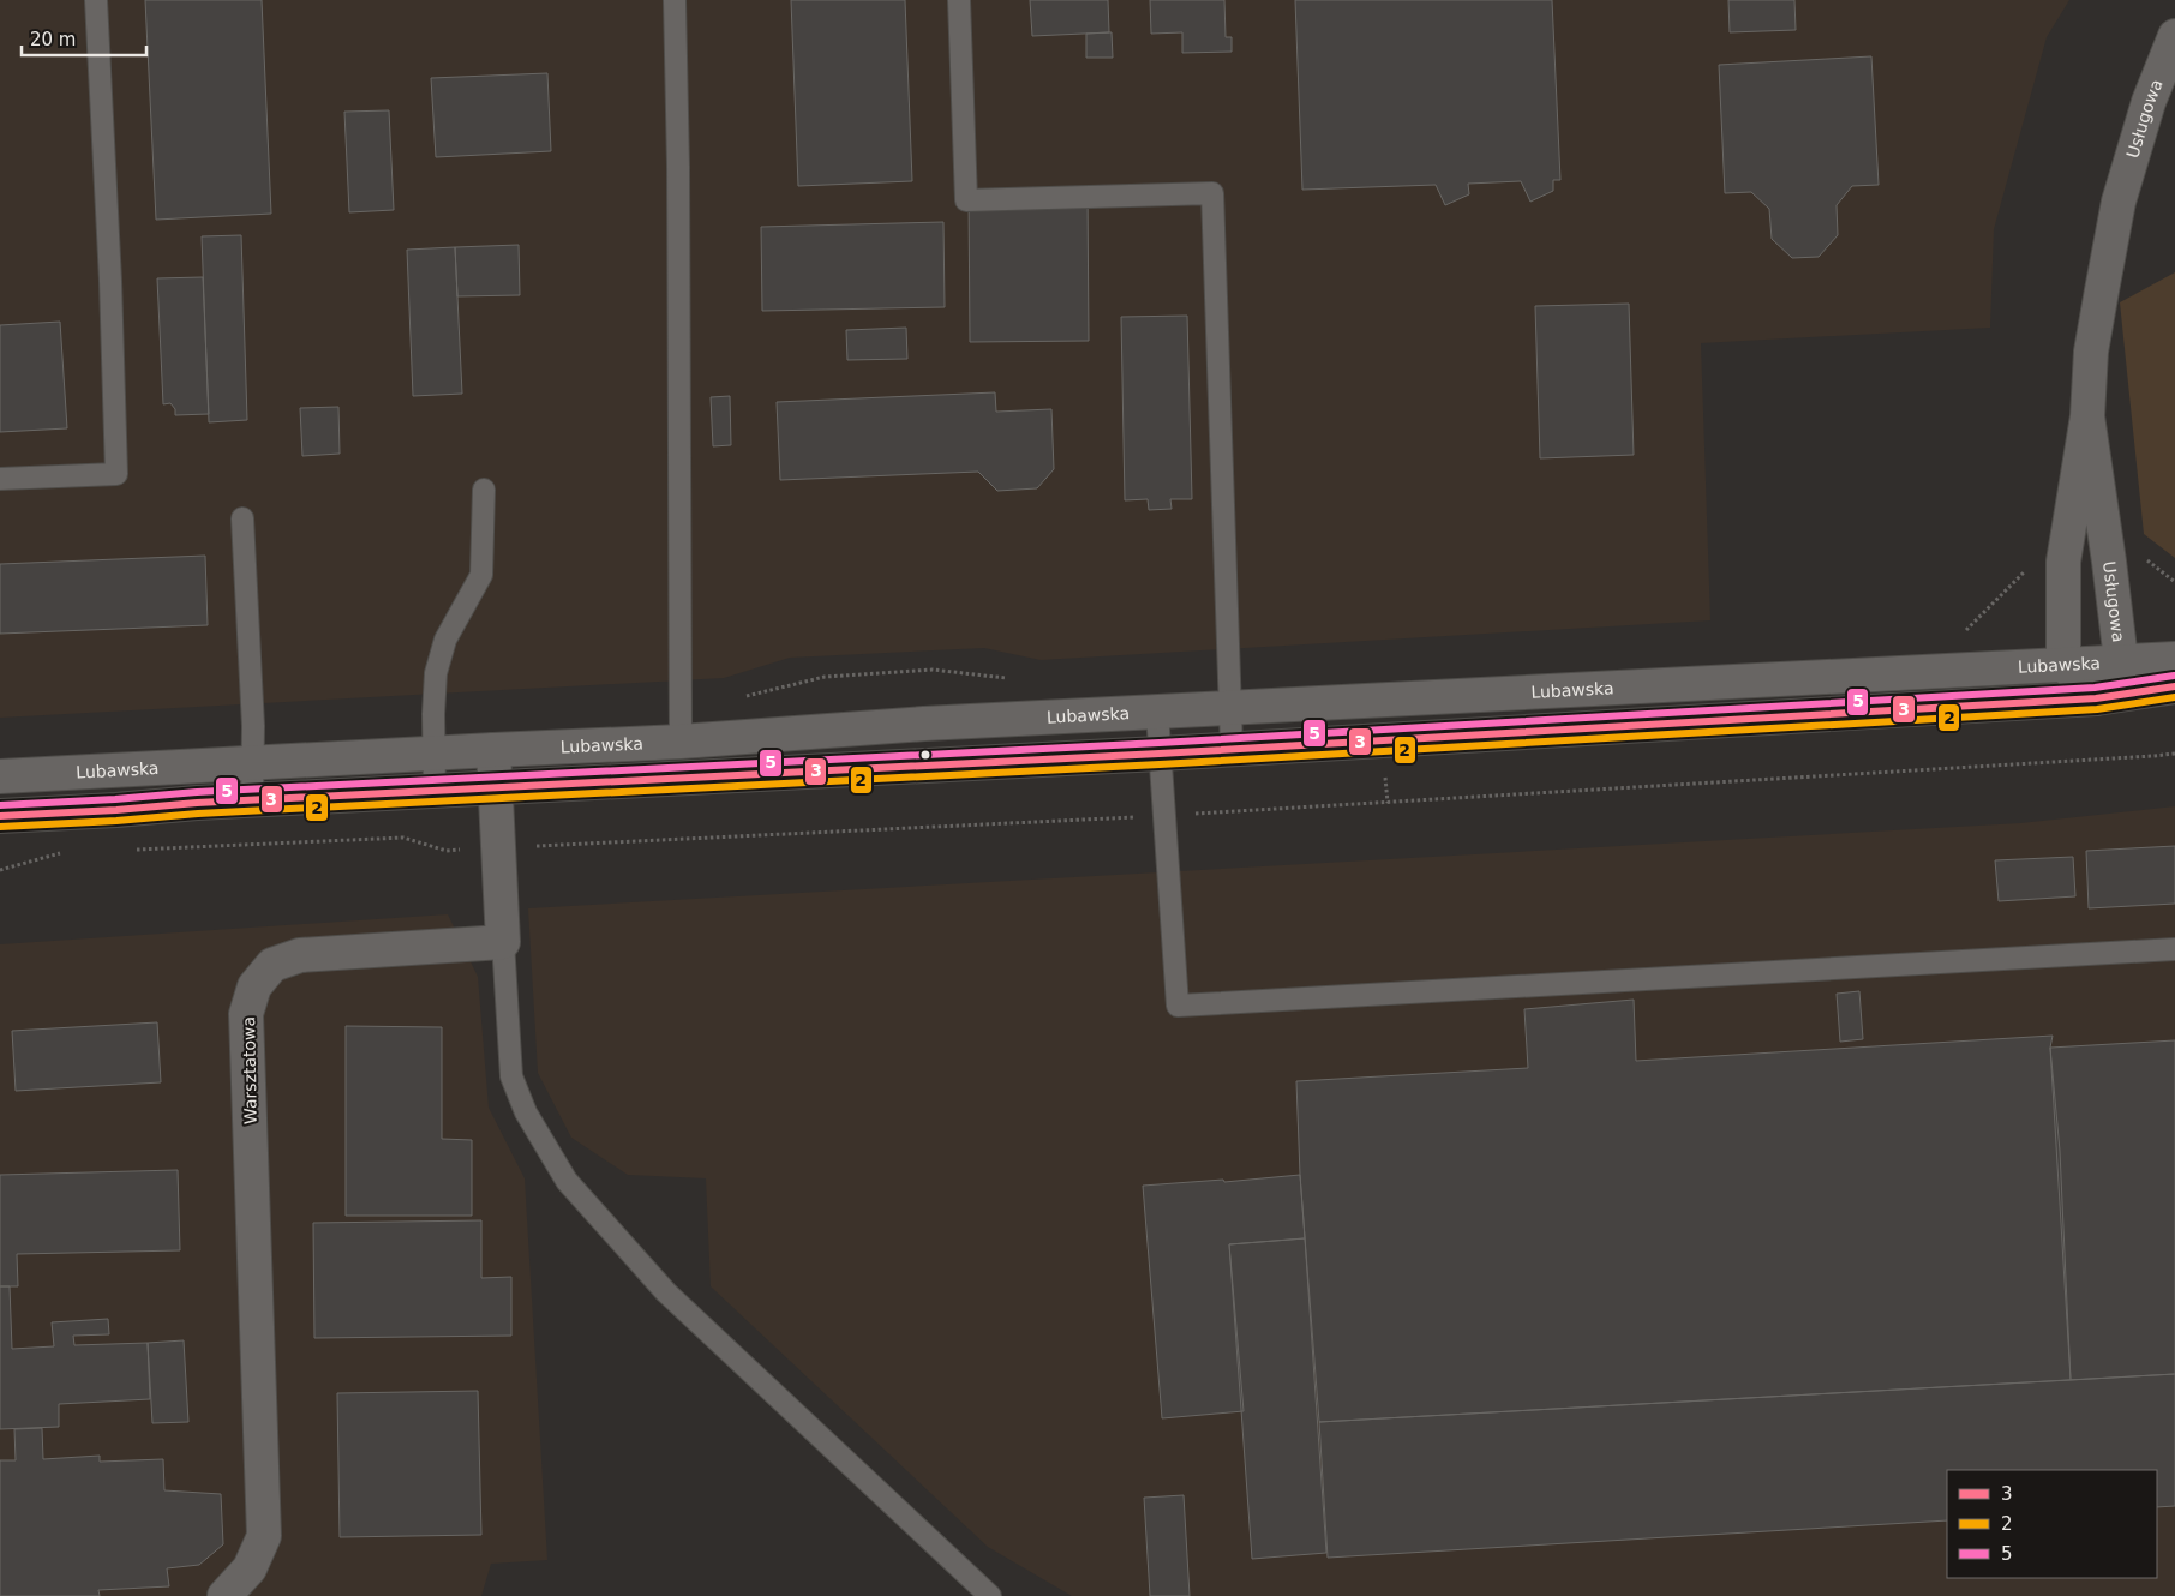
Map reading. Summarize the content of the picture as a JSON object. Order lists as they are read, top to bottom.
{
  "streets": {
    "main road": ["Usługowa", "Lubawska", "Warsztatowa"]
  },
  "crossings": [
    ["Usługowa", "Lubawska"]
  ],
  "lines": ["transit line 5", "transit line 3", "transit line 2"],
  "legend": ["3", "2", "5"],
  "scale_bar": "20 m"
}
